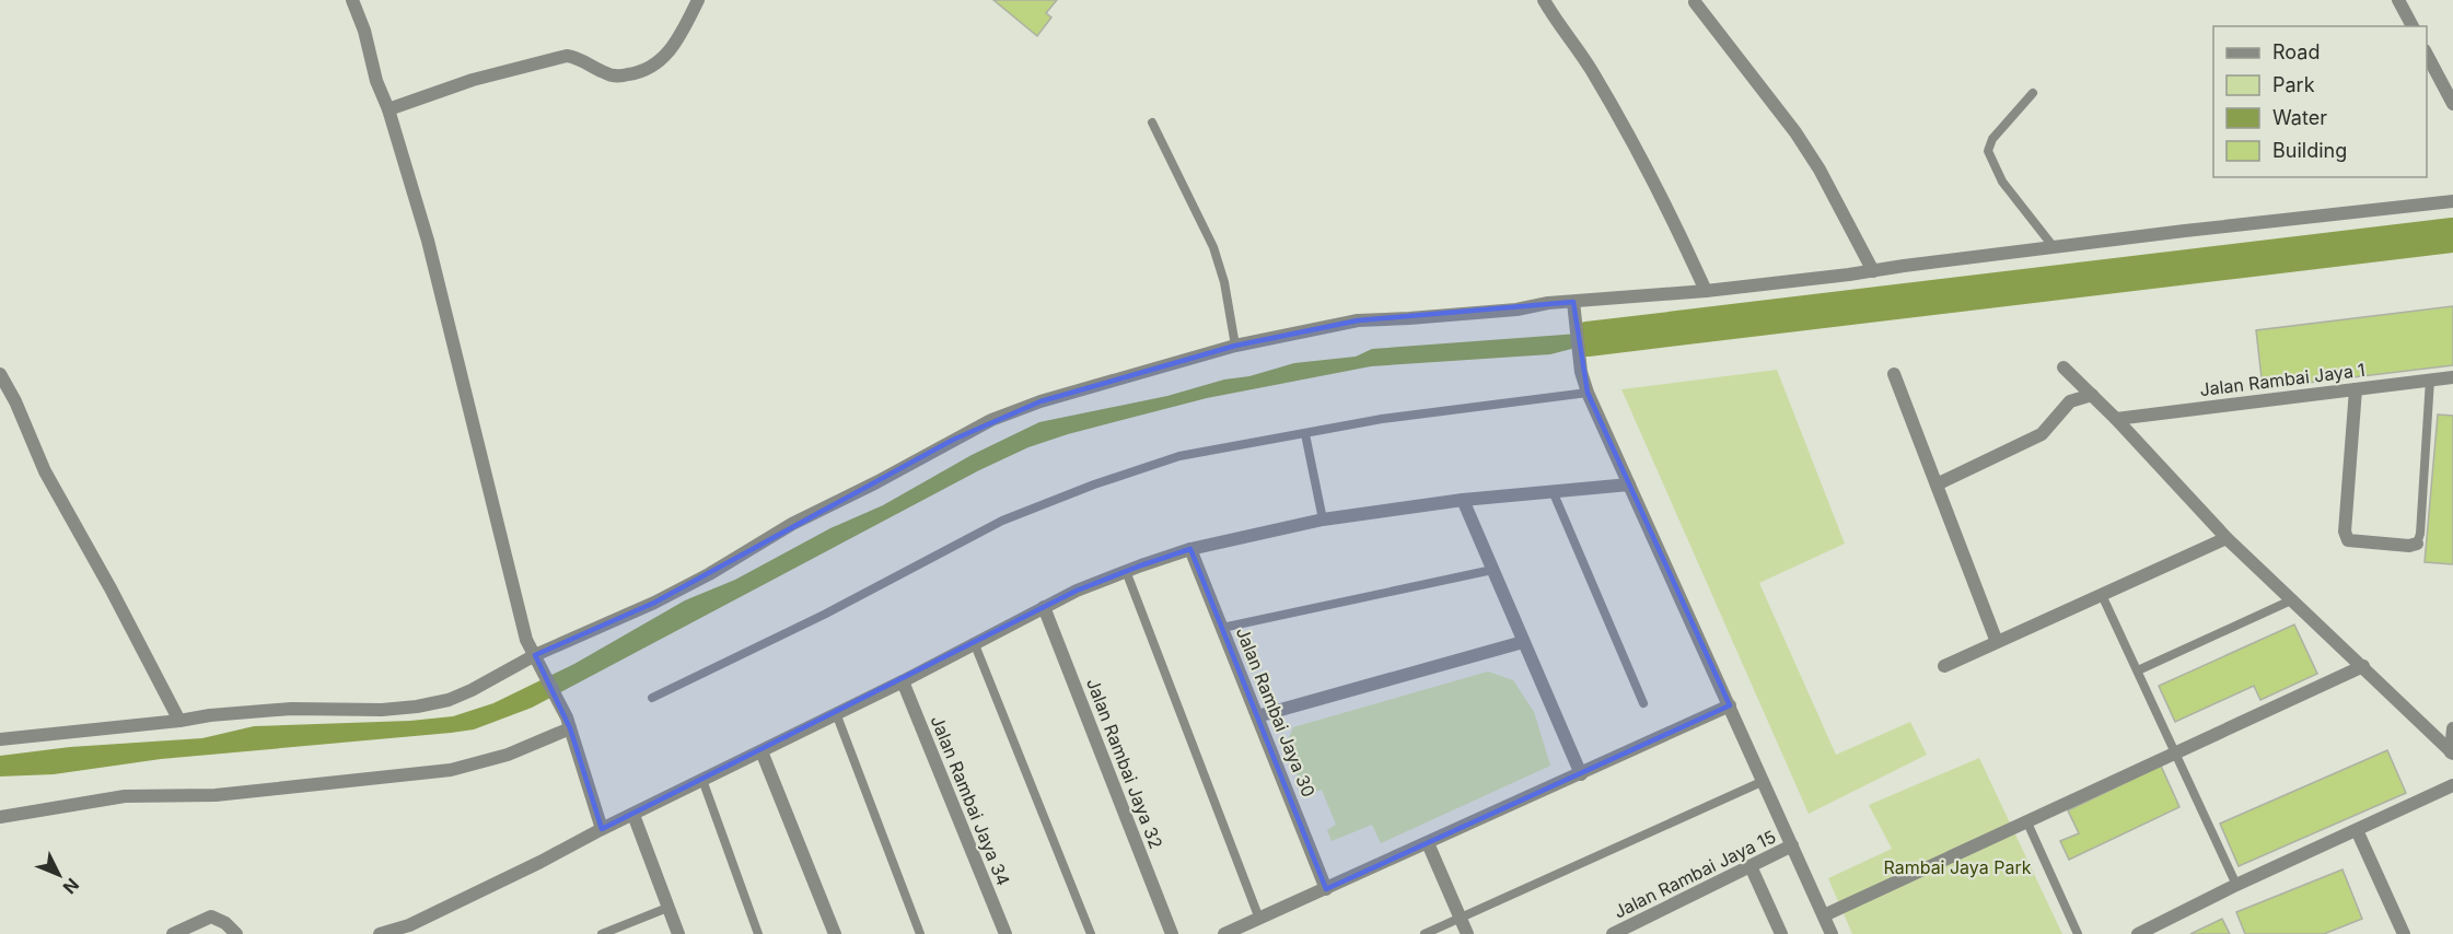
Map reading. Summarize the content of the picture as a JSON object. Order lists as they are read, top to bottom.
{
  "streets": {
    "street": [
      "Jalan Rambai Jaya 1",
      "Jalan Rambai Jaya 30",
      "Jalan Rambai Jaya 32",
      "Jalan Rambai Jaya 34",
      "Jalan Rambai Jaya 15"
    ]
  },
  "parks": ["Rambai Jaya Park"],
  "legend": [
    "Road",
    "Park",
    "Water",
    "Building"
  ],
  "north": "bottom right"
}
